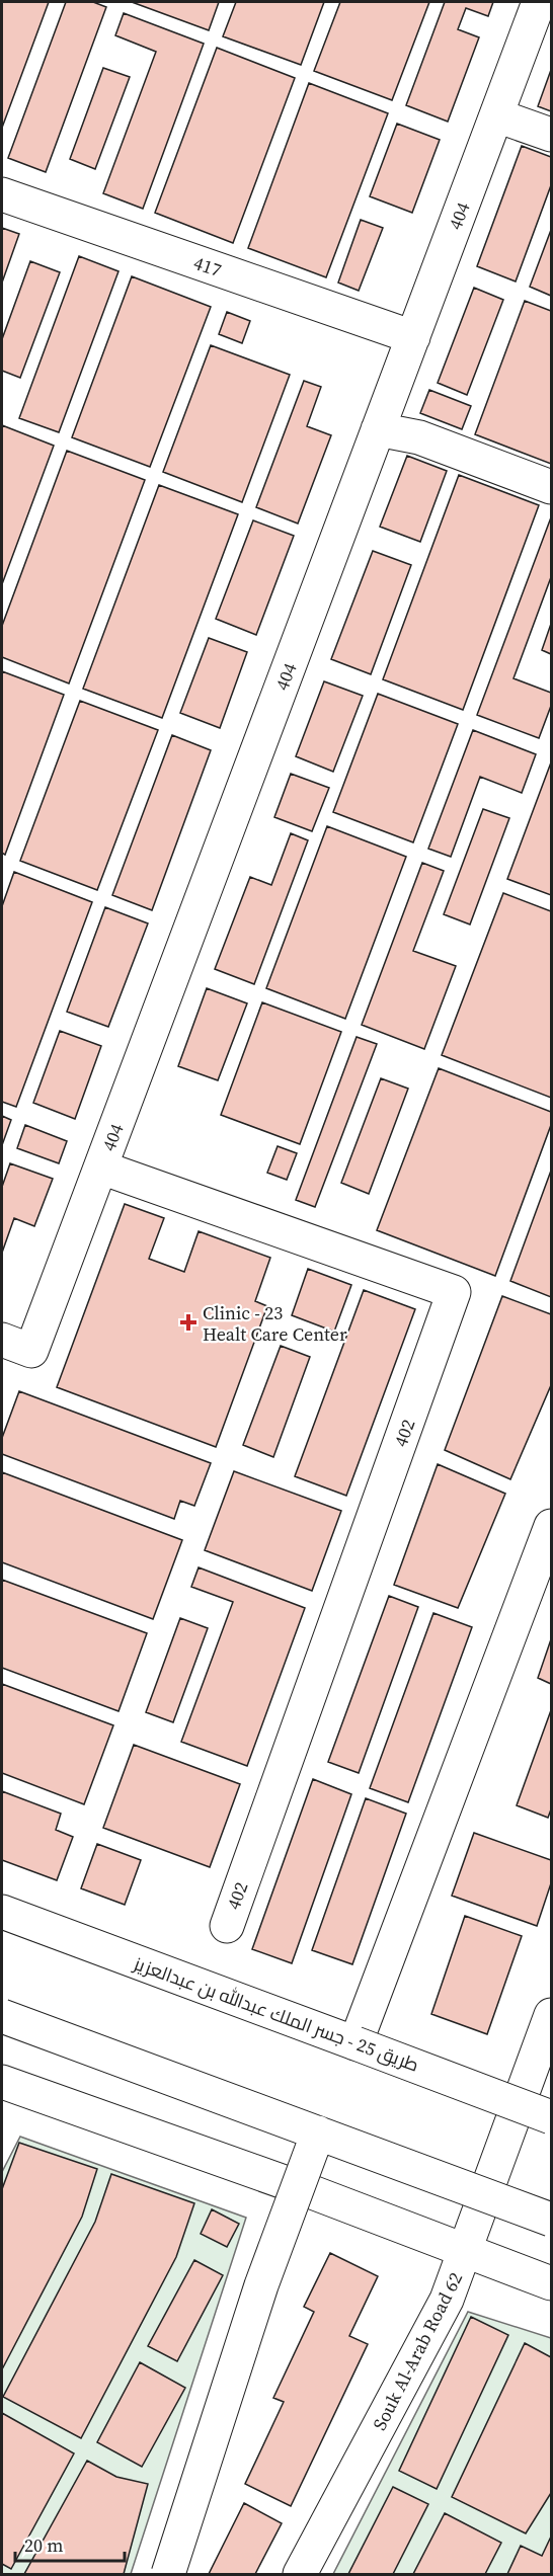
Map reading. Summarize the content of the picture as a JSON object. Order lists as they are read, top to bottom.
{
  "streets": {
    "street": [
      "404",
      "417",
      "402",
      "طريق 25 - جسر الملك عبدالله بن عبدالعزيز",
      "Souk Al-Arab Road 62"
    ]
  },
  "crossings": [
    ["404", "417"],
    ["404", "402"]
  ],
  "places": {
    "health": ["Clinic - 23 Healt Care Center"]
  },
  "scale_bar": "20 m"
}
